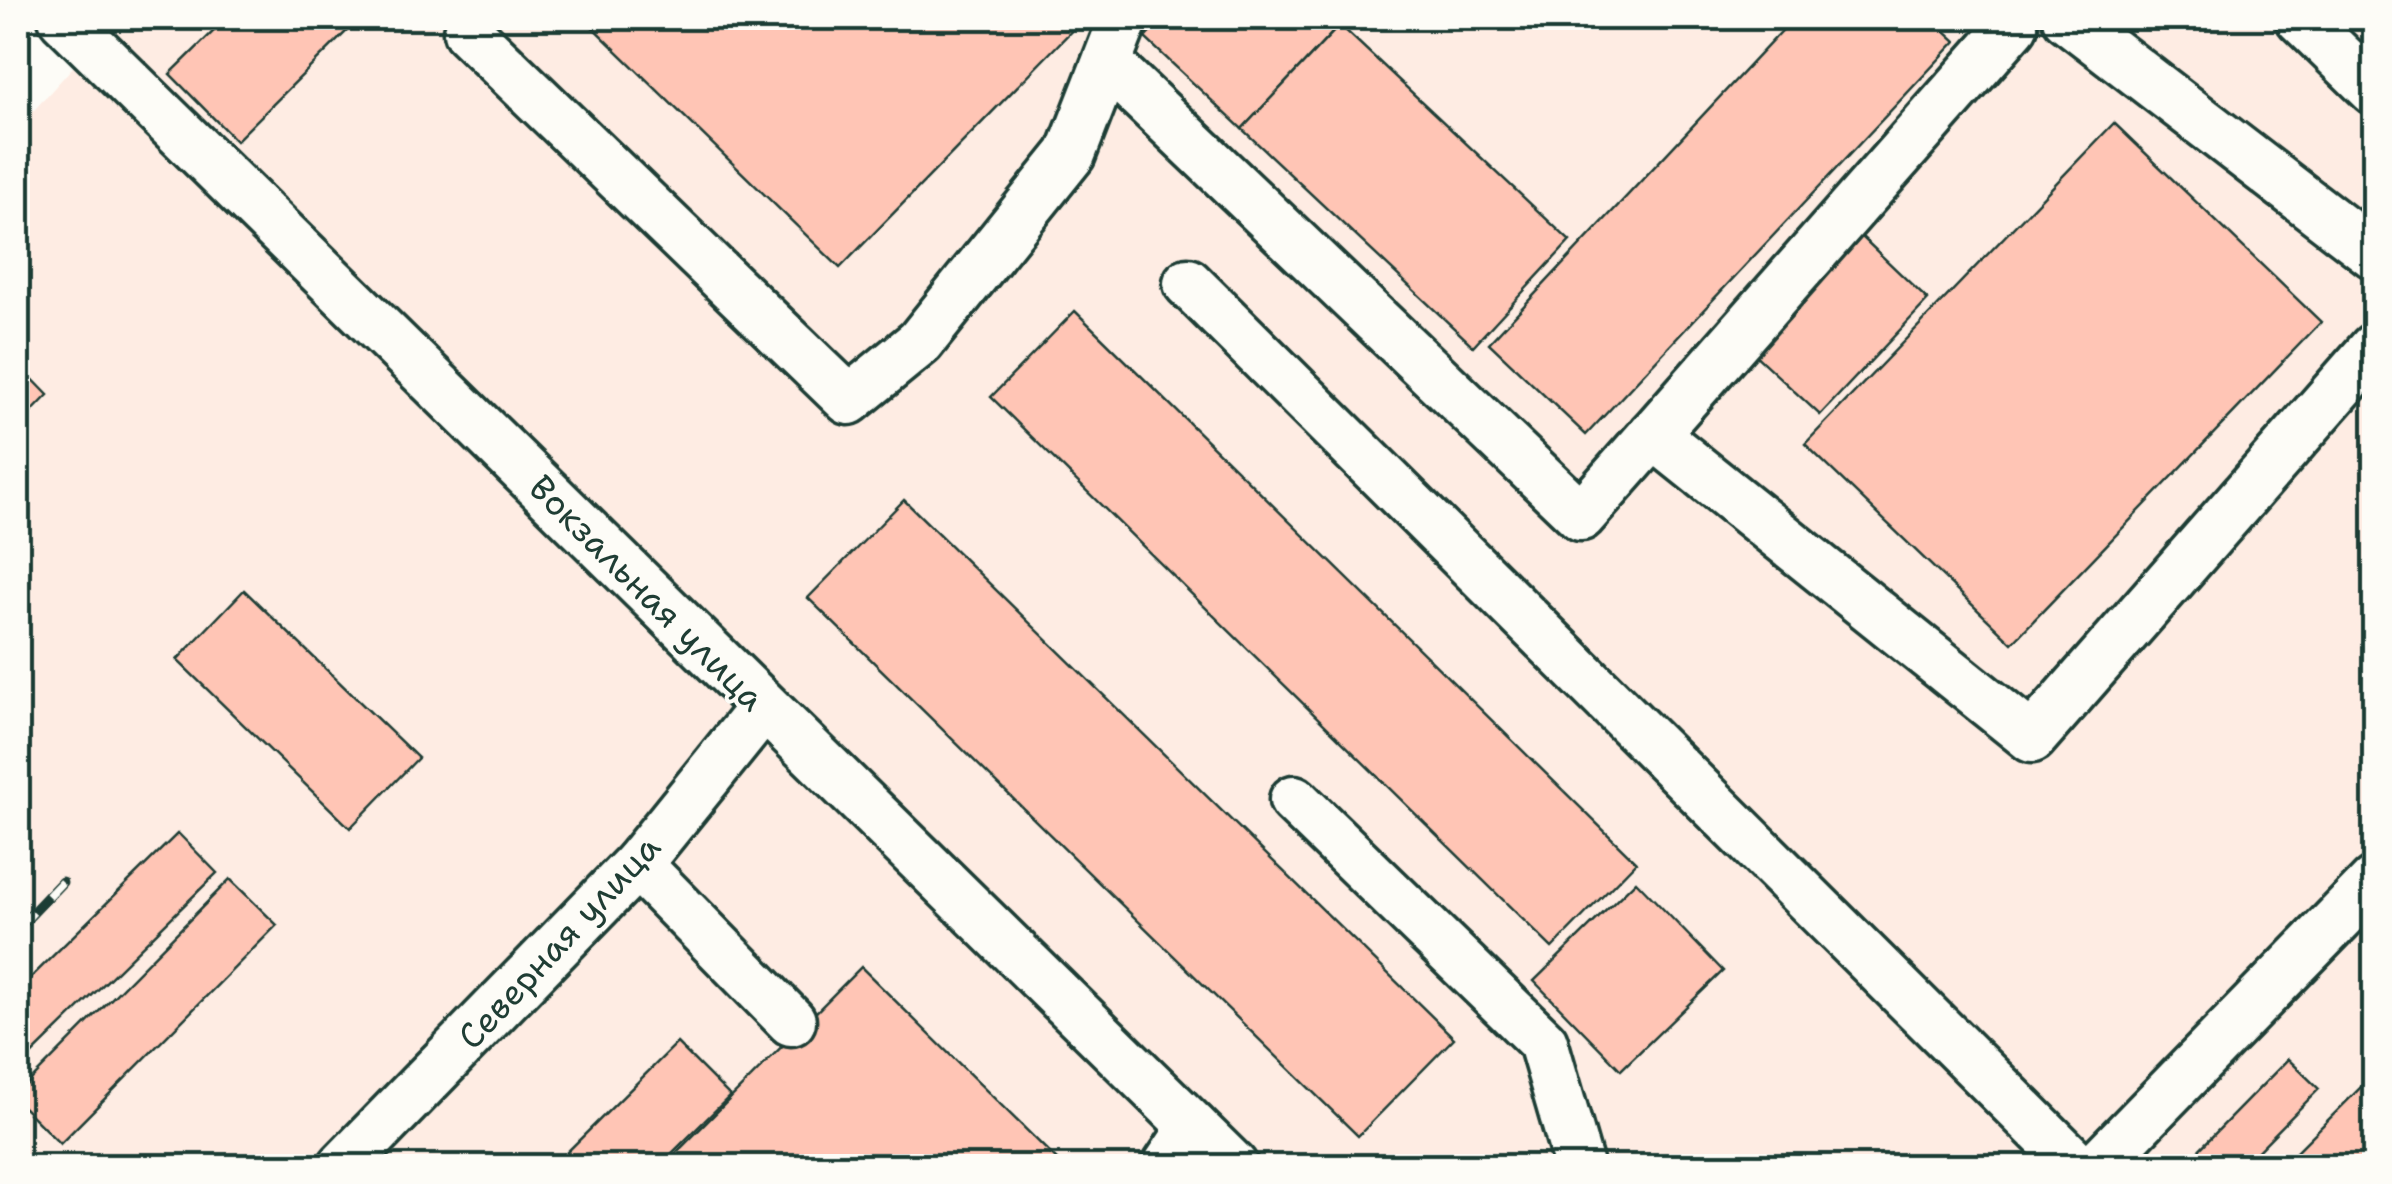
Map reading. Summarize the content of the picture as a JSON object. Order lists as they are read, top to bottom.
{
  "streets": {
    "street": ["Вокзальная улица", "Северная улица"]
  },
  "crossings": [
    ["Вокзальная улица", "Северная улица"]
  ]
}
